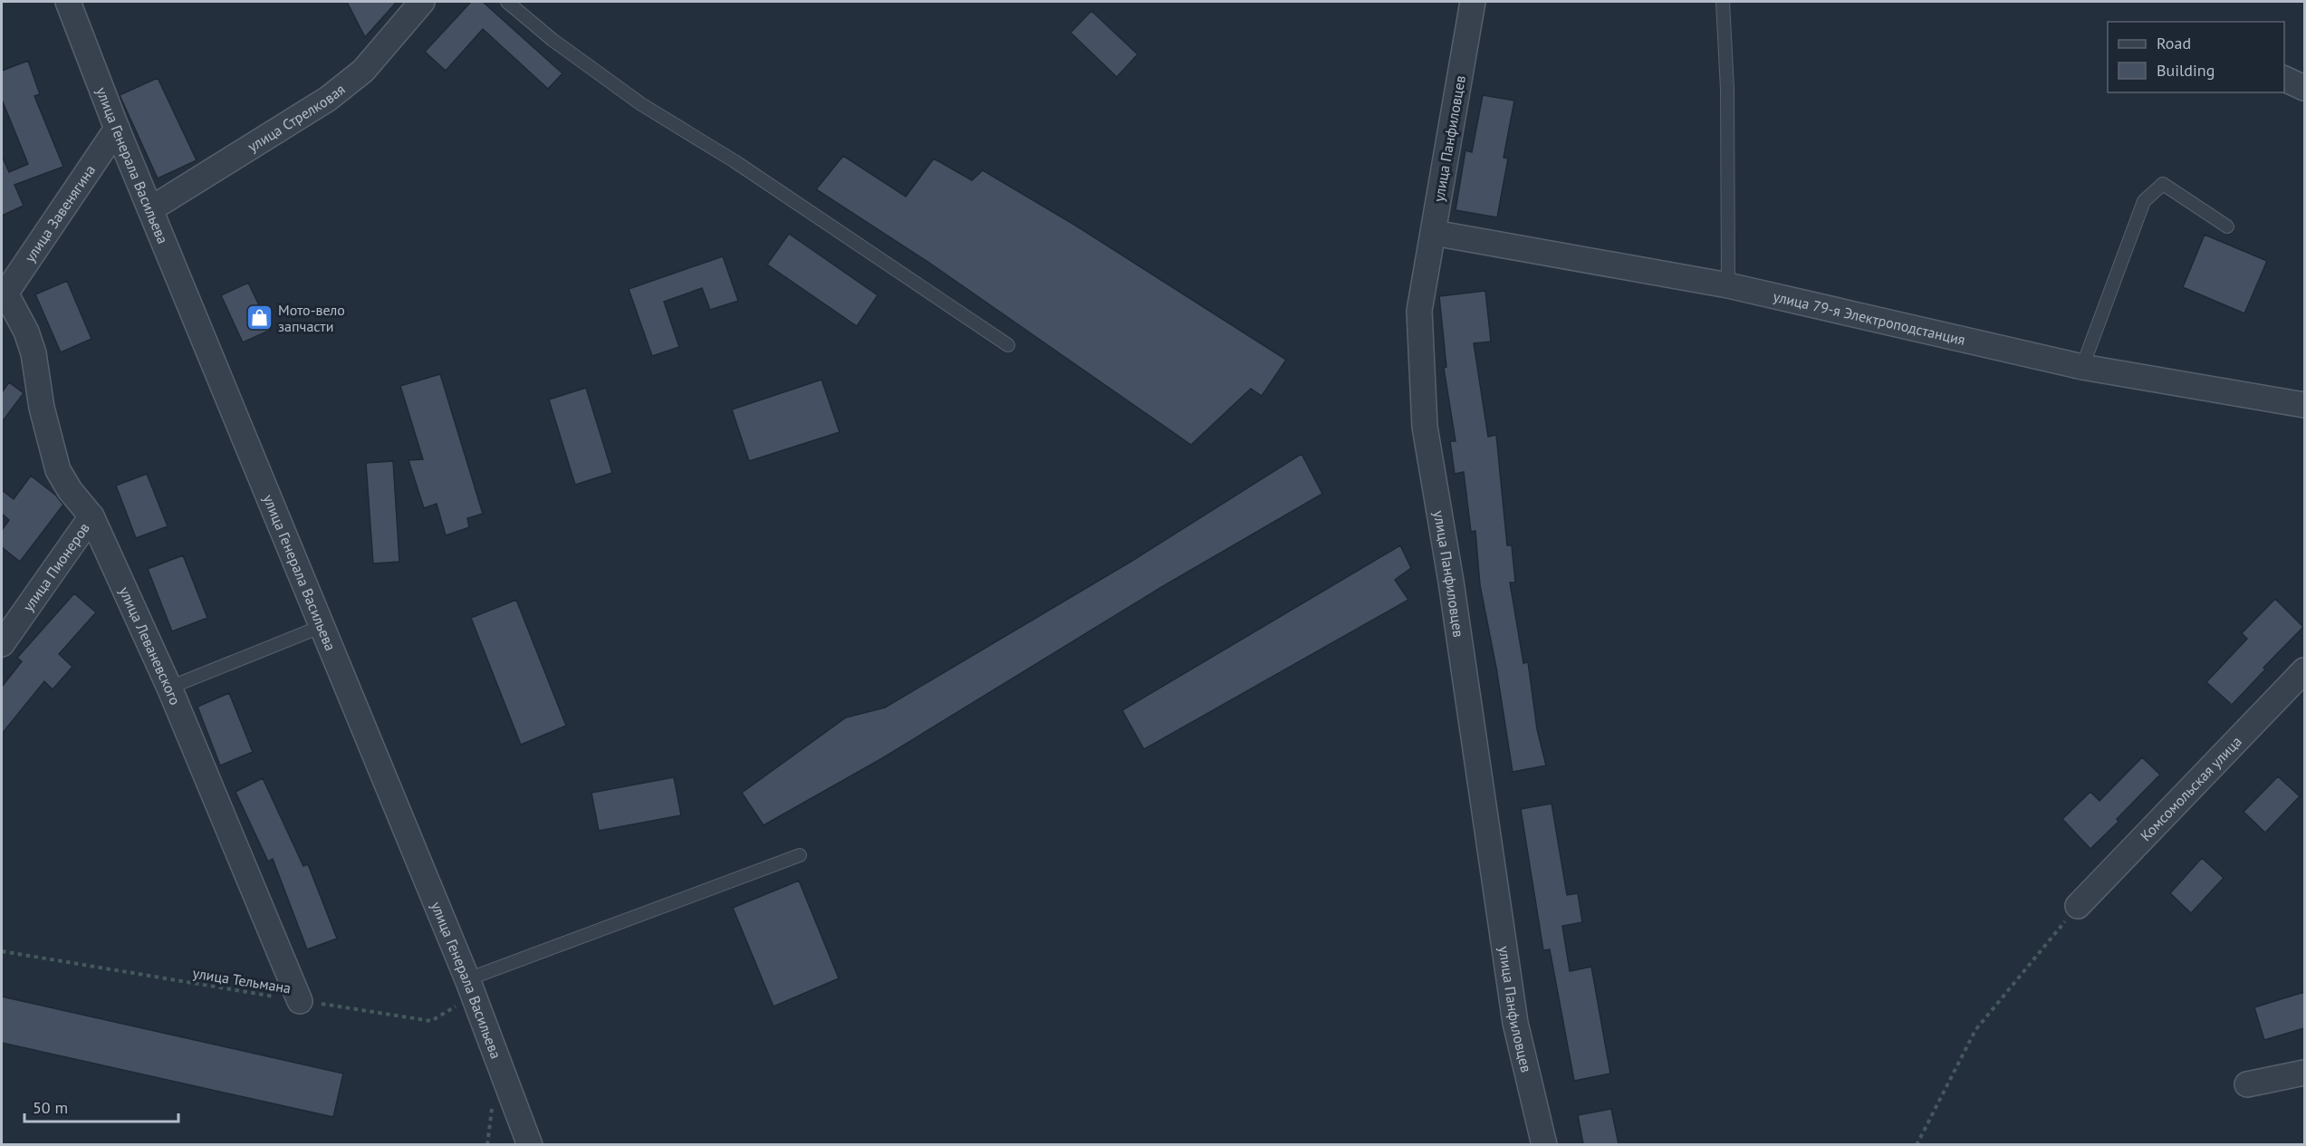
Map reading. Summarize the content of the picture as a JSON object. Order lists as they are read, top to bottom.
{
  "streets": {
    "street": [
      "улица Стрелковая",
      "улица Панфиловцев",
      "улица Генерала Васильева",
      "улица Завенягина",
      "улица 79-я Электроподстанция",
      "улица Пионеров",
      "улица Леваневского",
      "Комсомольская улица"
    ],
    "path": ["улица Тельмана"]
  },
  "crossings": [
    ["улица Стрелковая", "улица Генерала Васильева"],
    ["улица Панфиловцев", "улица 79-я Электроподстанция"],
    ["улица Генерала Васильева", "улица Завенягина"],
    ["улица Генерала Васильева", "улица Тельмана"],
    ["улица Завенягина", "улица Леваневского"],
    ["улица Пионеров", "улица Леваневского"],
    ["улица Леваневского", "улица Тельмана"]
  ],
  "places": {
    "shop": ["Мото-вело запчасти"]
  },
  "legend": ["Road", "Building"],
  "scale_bar": "50 m"
}
